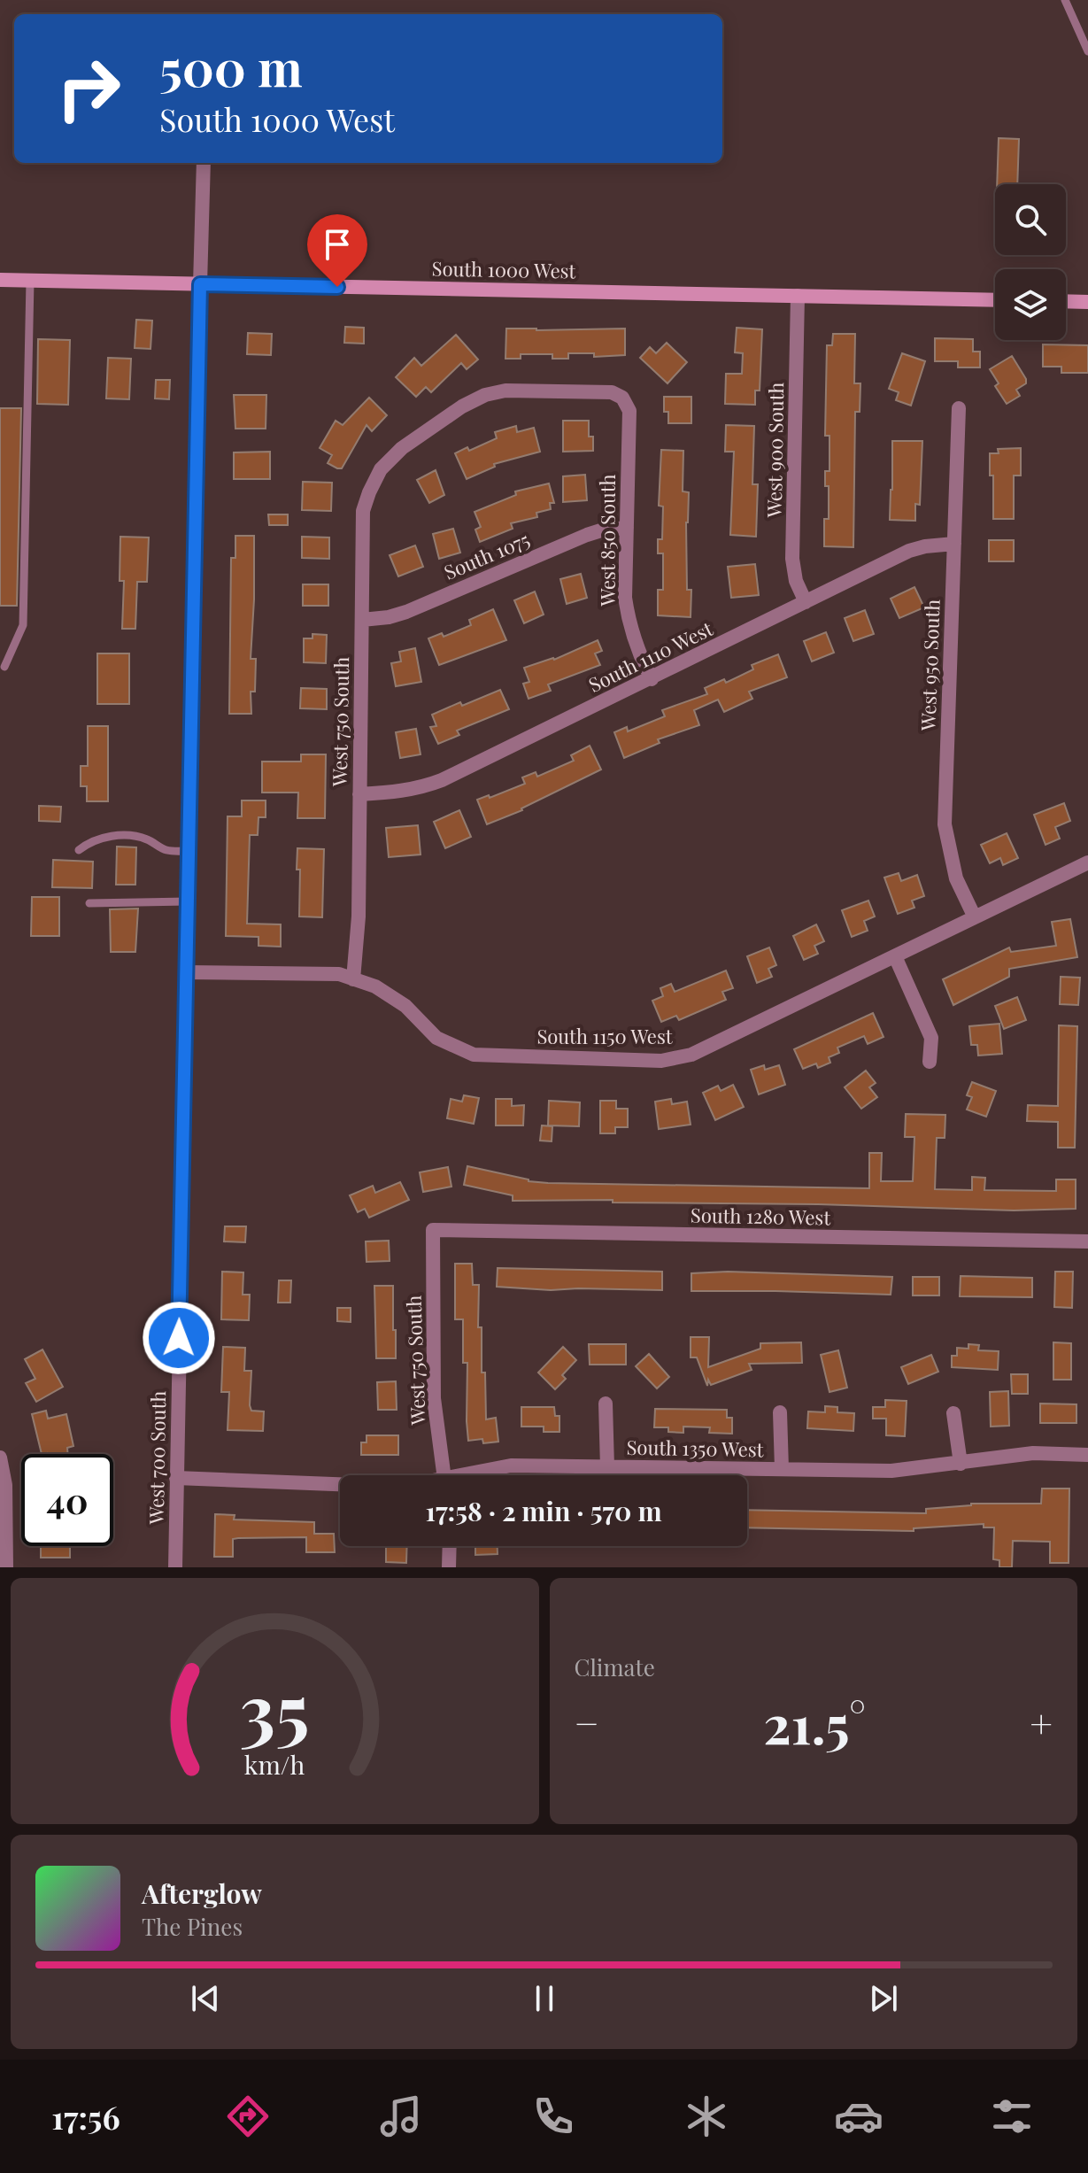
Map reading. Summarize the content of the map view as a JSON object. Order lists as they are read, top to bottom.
{
  "streets": {
    "main road": ["South 1000 West"],
    "street": [
      "West 900 South",
      "West 850 South",
      "South 1075",
      "South 1110 West",
      "West 950 South",
      "West 750 South",
      "South 1150 West",
      "South 1280 West",
      "South 1350 West",
      "West 700 South"
    ]
  },
  "crossings": [
    ["South 1000 West", "West 900 South"],
    ["South 1000 West", "West 700 South"],
    ["West 900 South", "South 1110 West"],
    ["West 850 South", "South 1075"],
    ["West 850 South", "South 1110 West"],
    ["West 850 South", "West 750 South"],
    ["South 1075", "West 750 South"],
    ["South 1110 West", "West 950 South"],
    ["South 1110 West", "West 750 South"],
    ["West 950 South", "South 1150 West"],
    ["West 750 South", "South 1150 West"],
    ["West 750 South", "South 1280 West"],
    ["South 1150 West", "West 700 South"],
    ["South 1350 West", "West 700 South"]
  ],
  "page": {
    "turn": ["500 m", "South 1000 West"],
    "limit": "40",
    "trip": "17:58 · 2 min · 570 m",
    "tile": "Climate",
    "heat": ["−", "21.5°", "+"],
    "song": ["Afterglow", "The Pines"],
    "tabs": "17:56",
    "gauge": ["35", "km/h"]
  }
}
